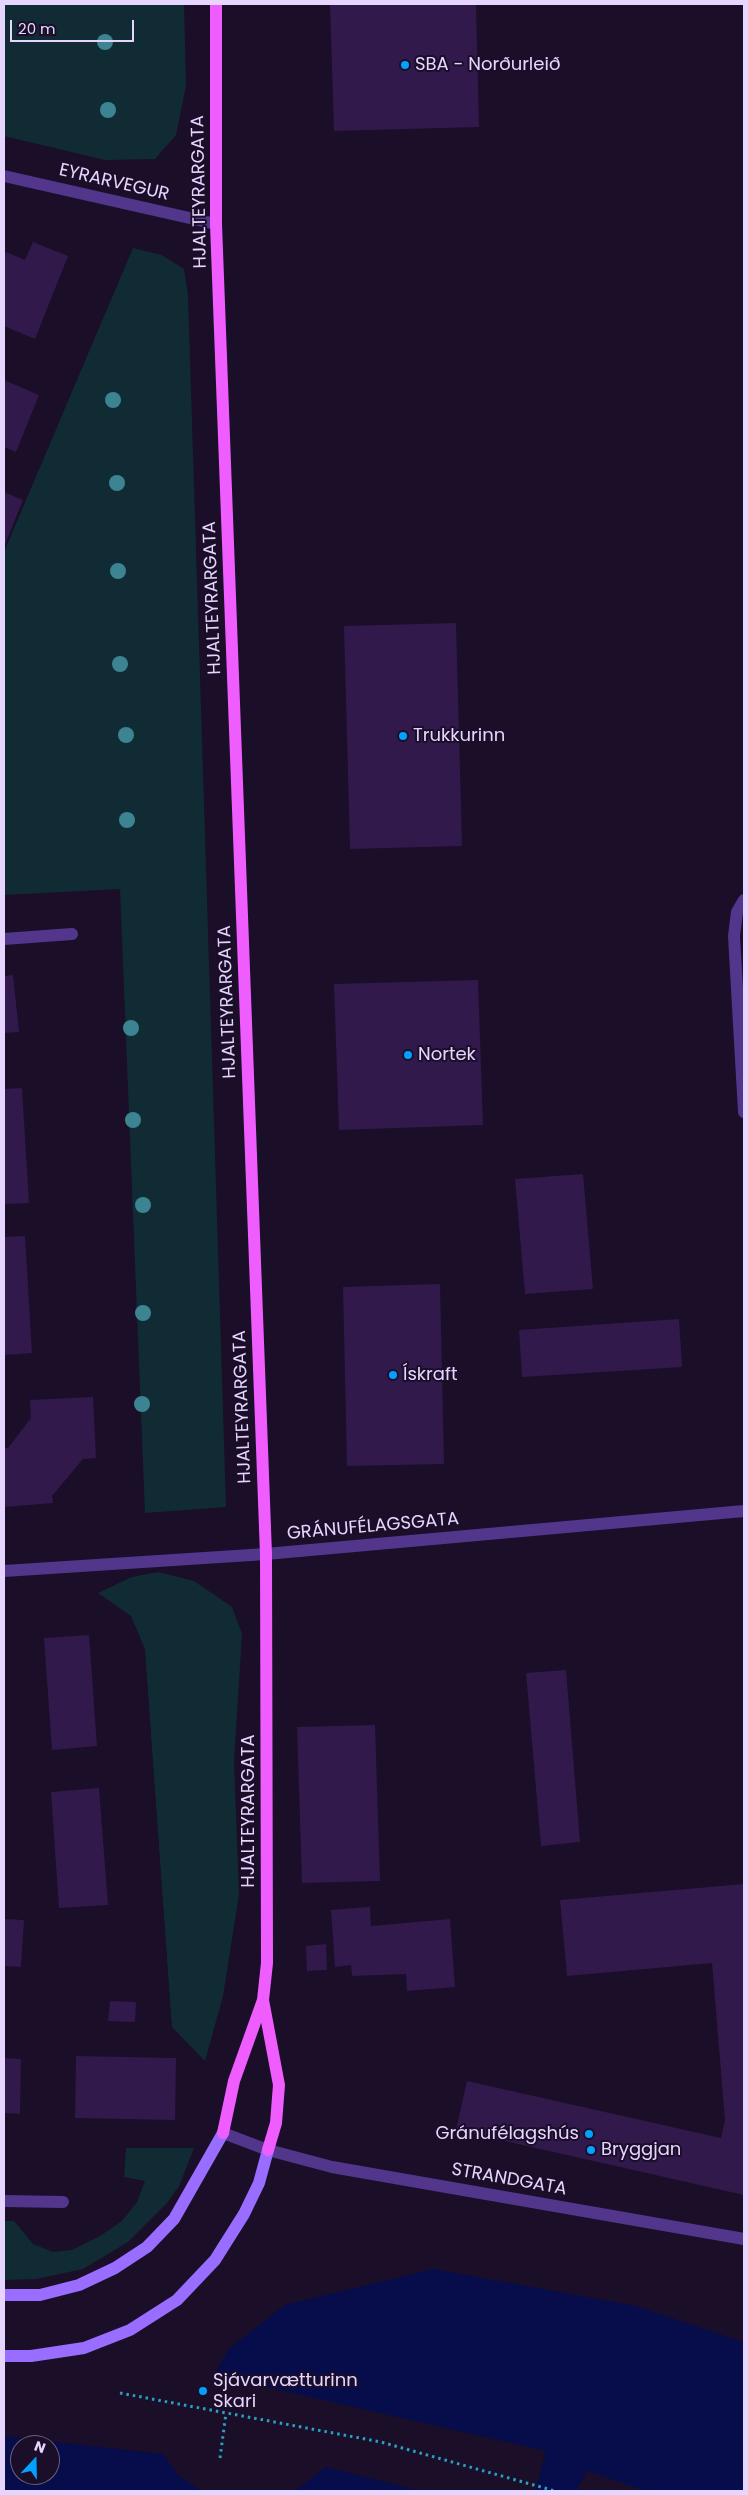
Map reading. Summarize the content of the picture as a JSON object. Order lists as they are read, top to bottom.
{
  "streets": {
    "main road": ["HJALTEYRARGATA"],
    "street": ["EYRARVEGUR", "GRÁNUFÉLAGSGATA", "STRANDGATA"]
  },
  "crossings": [
    ["EYRARVEGUR", "HJALTEYRARGATA"],
    ["HJALTEYRARGATA", "GRÁNUFÉLAGSGATA"],
    ["HJALTEYRARGATA", "STRANDGATA"]
  ],
  "places": [
    "SBA - Norðurleið",
    "Trukkurinn",
    "Nortek",
    "Ískraft",
    "Gránufélagshús",
    "Bryggjan",
    "Sjávarvætturinn Skari"
  ],
  "scale_bar": "20 m",
  "north": "top"
}
